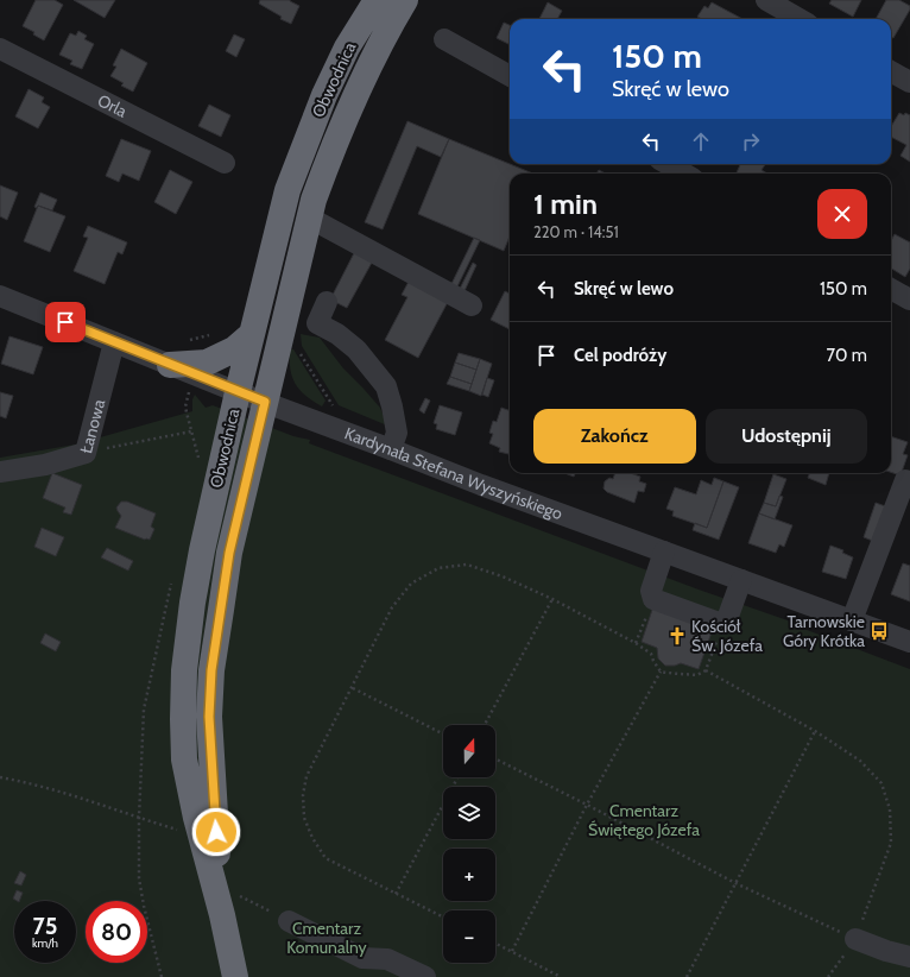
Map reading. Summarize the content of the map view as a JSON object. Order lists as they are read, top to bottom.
{
  "streets": {
    "highway": ["Obwodnica"],
    "street": ["Orla", "Łanowa", "Kardynała Stefana Wyszyńskiego"]
  },
  "crossings": [
    ["Obwodnica", "Kardynała Stefana Wyszyńskiego"],
    ["Łanowa", "Kardynała Stefana Wyszyńskiego"]
  ],
  "parks": ["Cmentarz Świętego Józefa", "Cmentarz Komunalny"],
  "places": {
    "bus stop": ["Tarnowskie Góry Krótka"],
    "church": ["Kościół Św. Józefa"]
  },
  "north": "top",
  "page": {
    "turn": ["150 m", "Skręć w lewo"],
    "heading": ["1 min", "220 m · 14:51"],
    "list": [
      {
        "name": "Skręć w lewo",
        "value": "150 m"
      },
      {
        "name": "Cel podróży",
        "value": "70 m"
      }
    ],
    "buttons": ["Zakończ", "Udostępnij"],
    "map_buttons": ["+", "−"],
    "speed": "75 km/h",
    "limit": "80"
  }
}
